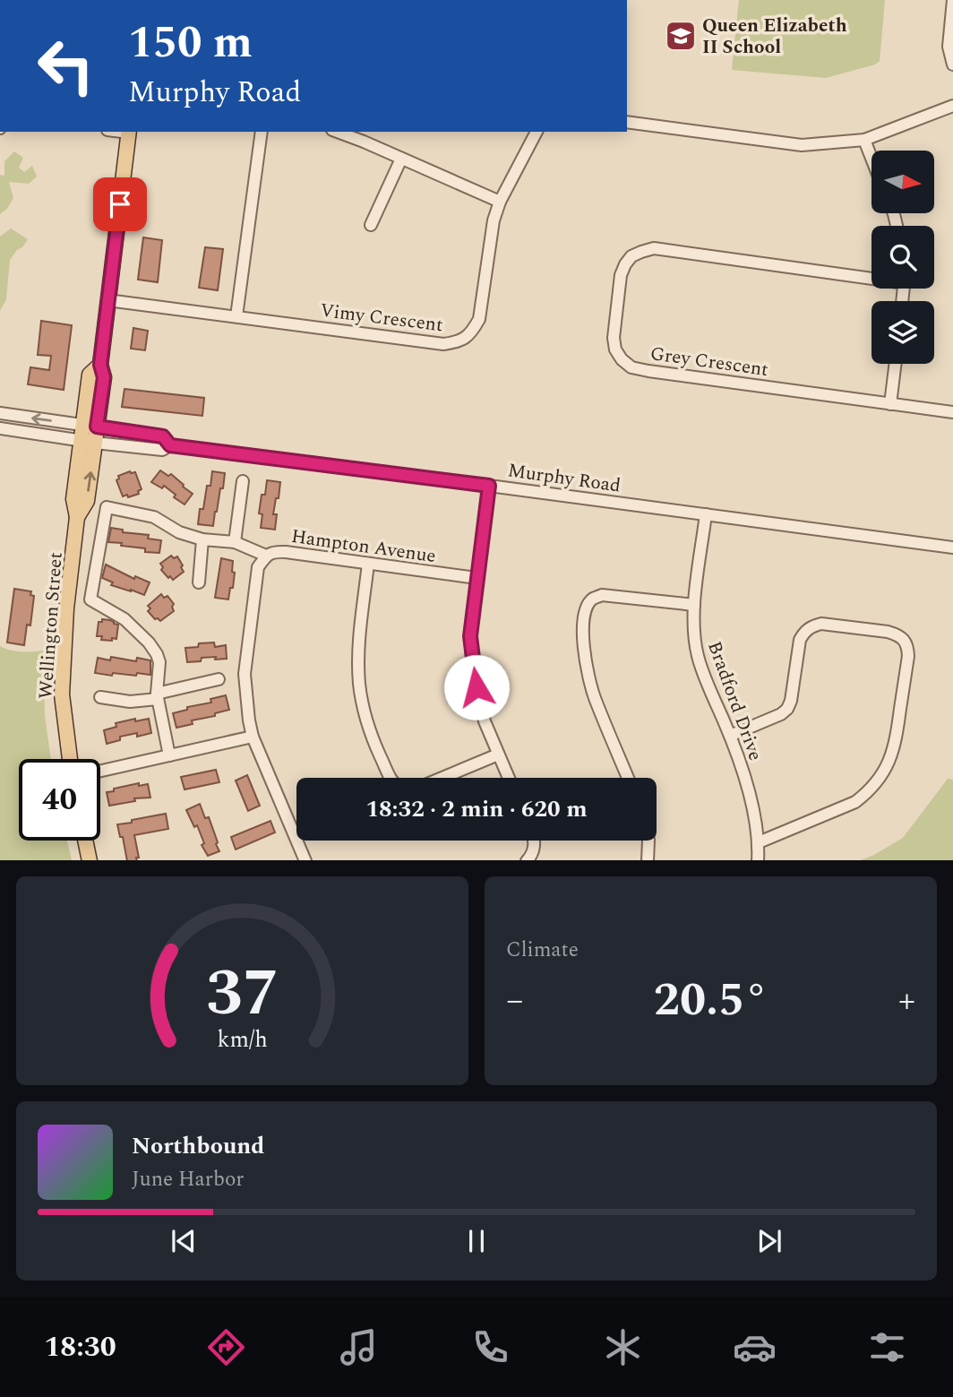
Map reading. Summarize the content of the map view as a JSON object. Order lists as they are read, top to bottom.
{
  "streets": {
    "main road": ["Wellington Street"],
    "street": [
      "Vimy Crescent",
      "Grey Crescent",
      "Murphy Road",
      "Hampton Avenue",
      "Bradford Drive"
    ]
  },
  "crossings": [
    ["Vimy Crescent", "Wellington Street"],
    ["Murphy Road", "Wellington Street"],
    ["Murphy Road", "Bradford Drive"]
  ],
  "places": {
    "school or university": ["Queen Elizabeth II School"]
  },
  "north": "right",
  "page": {
    "turn": ["150 m", "Murphy Road"],
    "limit": "40",
    "trip": "18:32 · 2 min · 620 m",
    "tile": "Climate",
    "heat": ["−", "20.5°", "+"],
    "song": ["Northbound", "June Harbor"],
    "tabs": "18:30",
    "gauge": ["37", "km/h"]
  }
}
